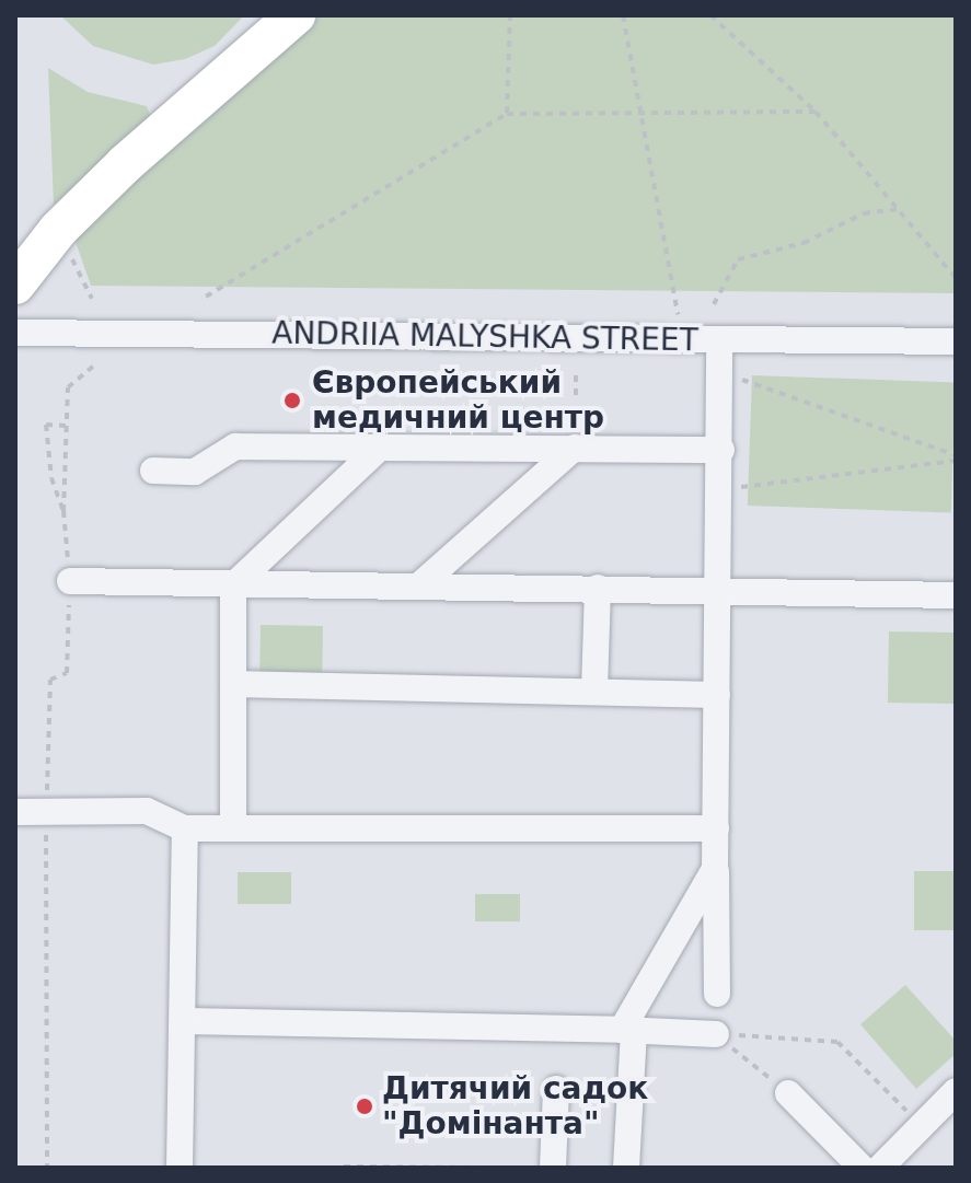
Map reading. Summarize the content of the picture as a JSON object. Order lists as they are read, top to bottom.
{
  "streets": {
    "street": ["ANDRIIA MALYSHKA STREET"]
  },
  "places": ["Європейський медичний центр", "Дитячий садок \"Домінанта\""]
}
